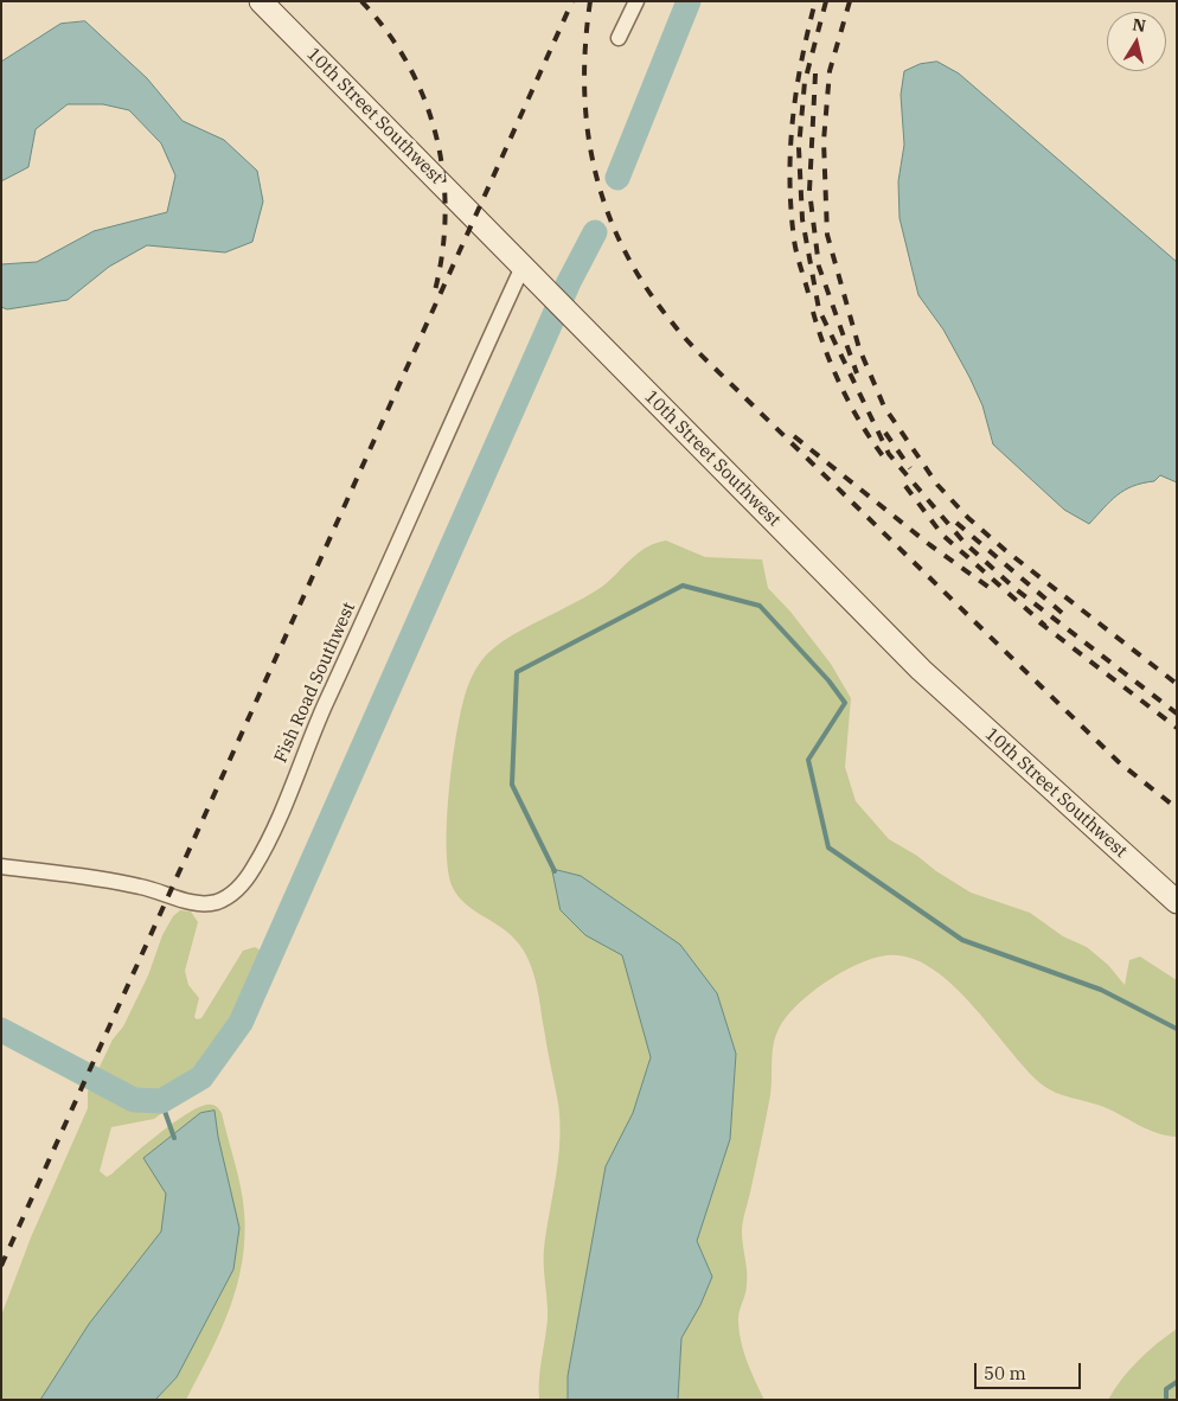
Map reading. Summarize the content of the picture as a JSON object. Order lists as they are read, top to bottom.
{
  "streets": {
    "main road": ["10th Street Southwest"],
    "street": ["Fish Road Southwest"]
  },
  "crossings": [
    ["10th Street Southwest", "Fish Road Southwest"]
  ],
  "scale_bar": "50 m",
  "north": "top"
}
